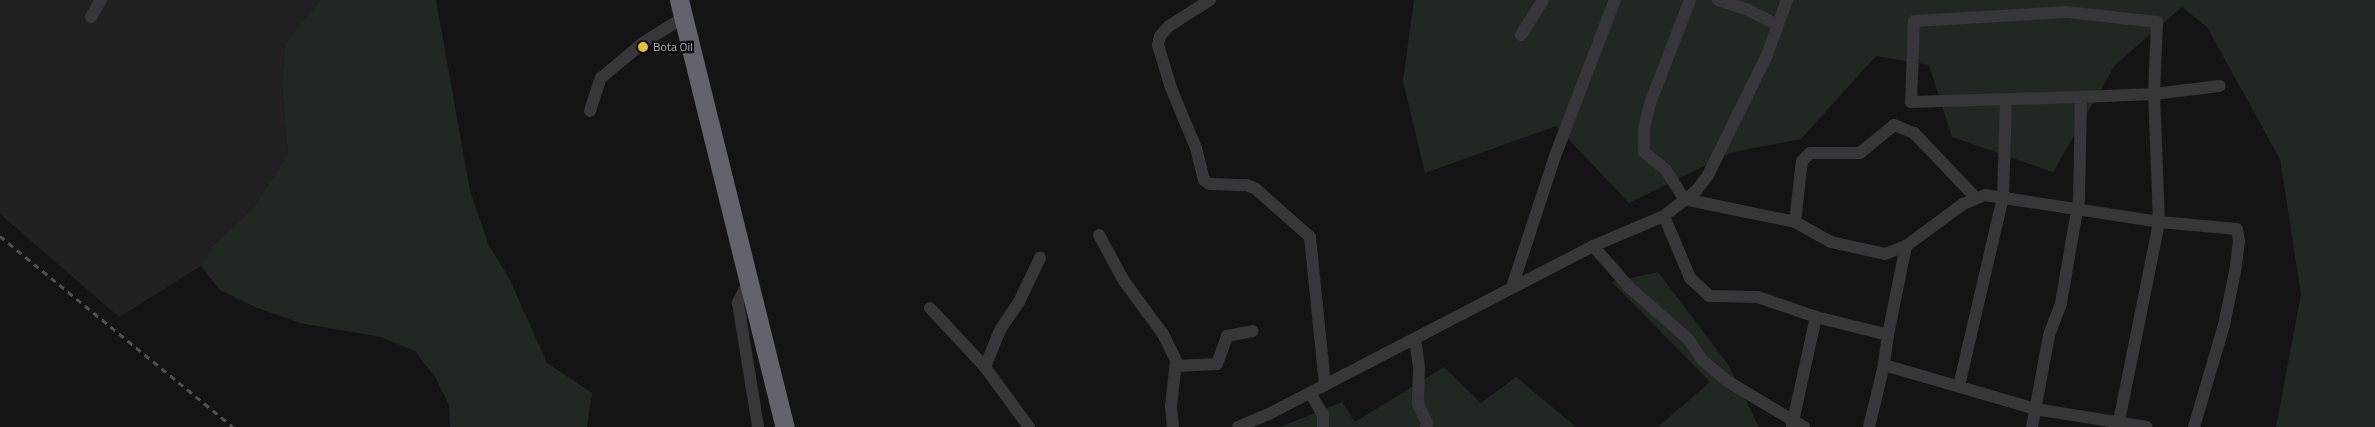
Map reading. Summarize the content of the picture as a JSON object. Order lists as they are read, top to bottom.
{
  "places": ["Bota Oil"]
}
